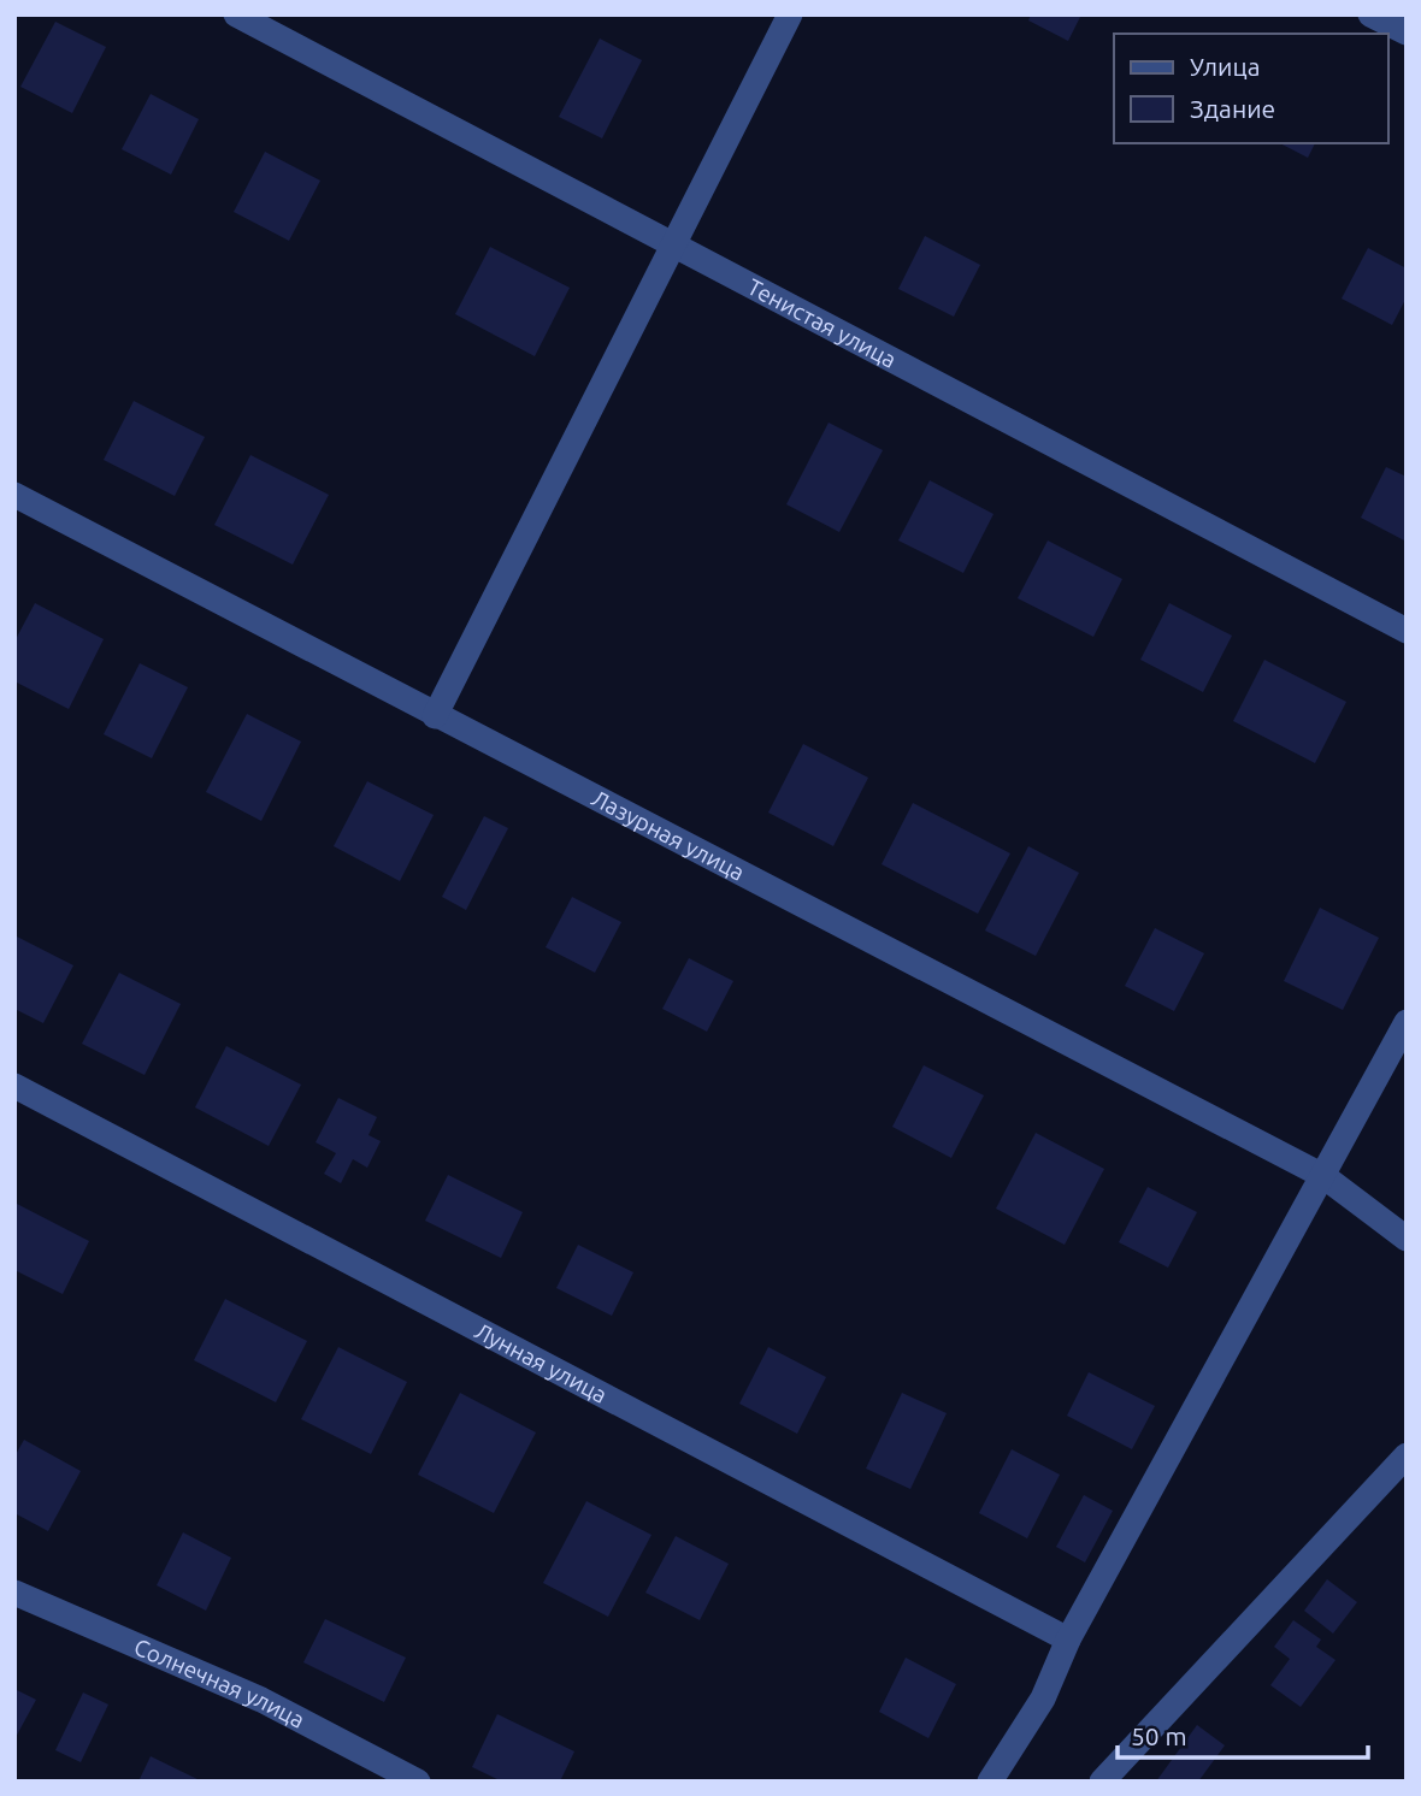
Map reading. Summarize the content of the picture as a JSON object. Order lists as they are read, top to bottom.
{
  "streets": {
    "street": [
      "Тенистая улица",
      "Лазурная улица",
      "Лунная улица",
      "Солнечная улица"
    ]
  },
  "legend": ["Улица", "Здание"],
  "scale_bar": "50 m"
}
